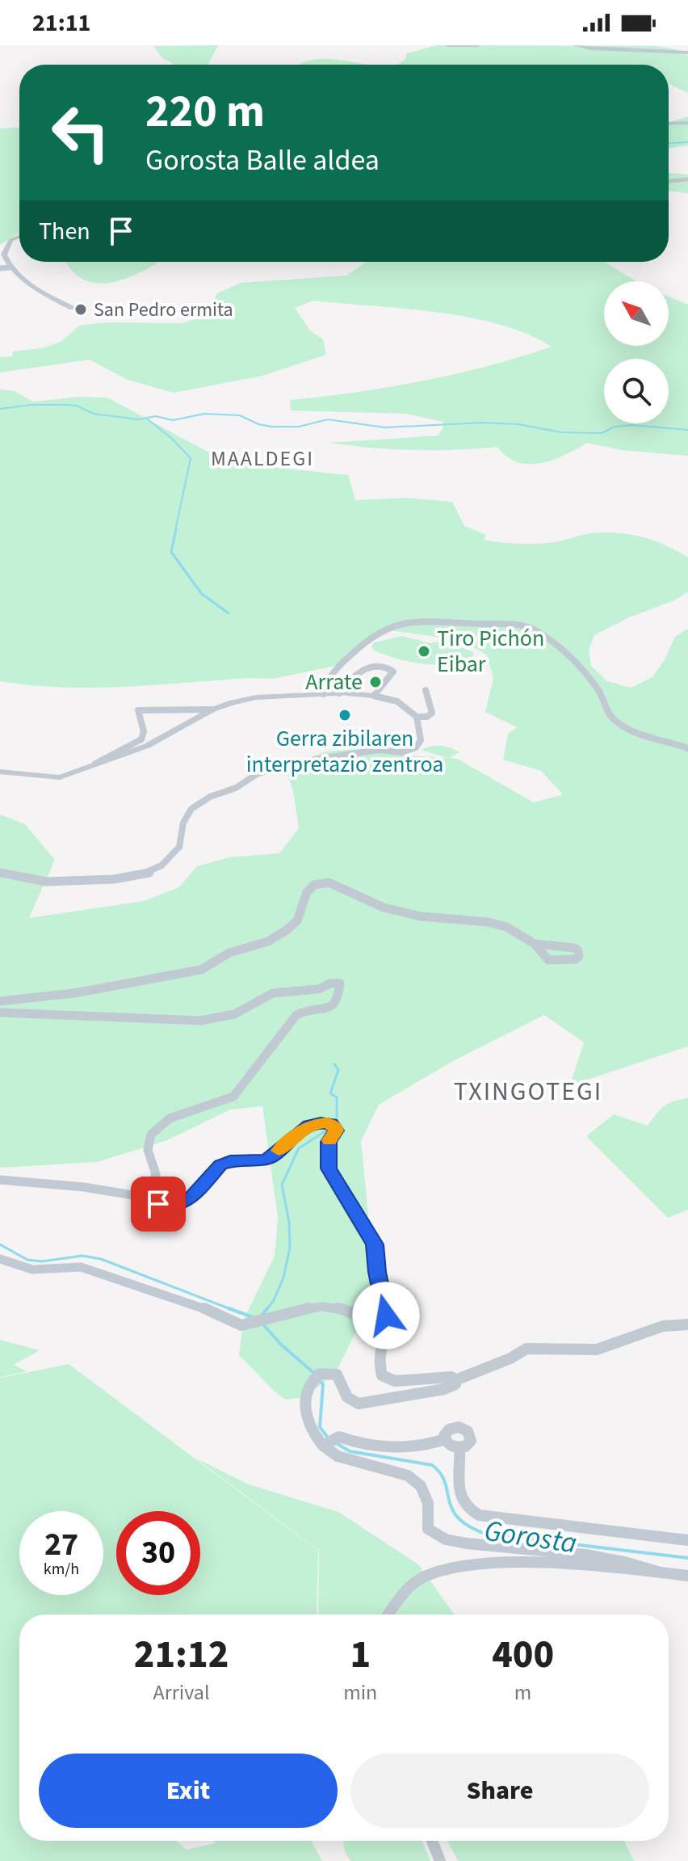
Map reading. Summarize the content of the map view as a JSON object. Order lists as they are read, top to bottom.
{
  "districts": ["MAALDEGI", "TXINGOTEGI"],
  "water": ["Gorosta"],
  "places": [
    "San Pedro ermita",
    "Tiro Pichón Eibar",
    "Arrate",
    "Gerra zibilaren interpretazio zentroa"
  ],
  "north": "top left",
  "page": {
    "status": "21:11",
    "turn": ["220 m", "Gorosta Balle aldea"],
    "then": "Then",
    "speed": "27 km/h",
    "limit": "30",
    "eta": [
      "21:12",
      "Arrival",
      "1",
      "min",
      "400",
      "m"
    ],
    "buttons": ["Exit", "Share"]
  }
}
